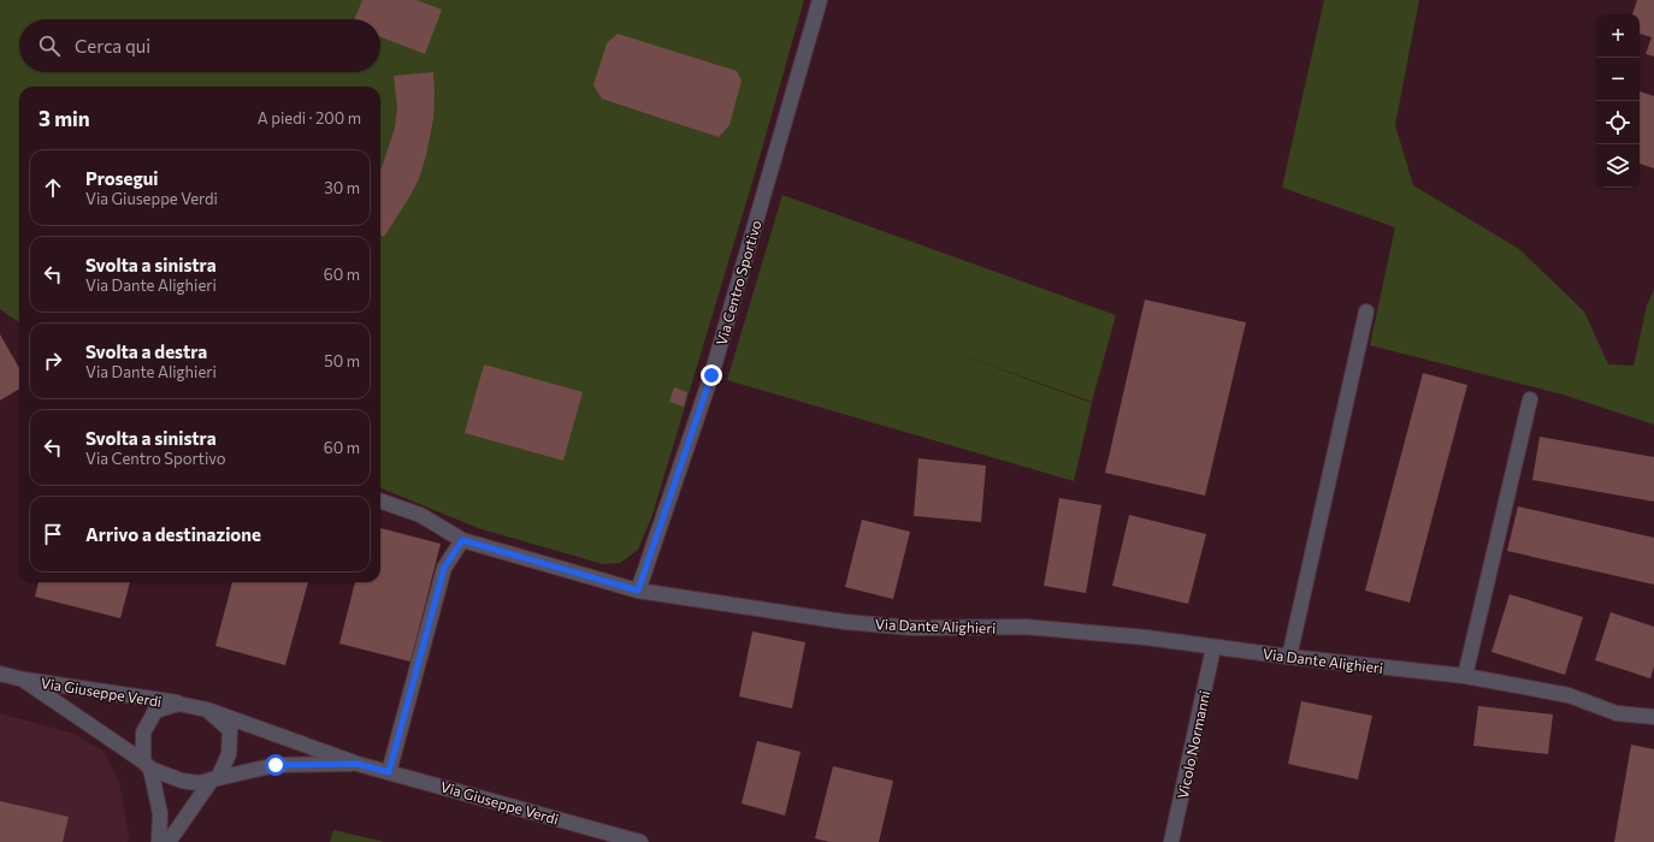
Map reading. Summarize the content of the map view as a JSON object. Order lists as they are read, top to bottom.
{
  "streets": {
    "street": [
      "Via Centro Sportivo",
      "Via Dante Alighieri",
      "Via Giuseppe Verdi",
      "Vicolo Normanni"
    ]
  },
  "crossings": [
    ["Via Centro Sportivo", "Via Dante Alighieri"],
    ["Via Dante Alighieri", "Vicolo Normanni"]
  ],
  "page": {
    "map_buttons": ["+", "−"],
    "search": "Cerca qui",
    "heading": ["3 min", "A piedi · 200 m"],
    "list": [
      ["Prosegui", "Via Giuseppe Verdi", "30 m"],
      ["Svolta a sinistra", "Via Dante Alighieri", "60 m"],
      ["Svolta a destra", "Via Dante Alighieri", "50 m"],
      ["Svolta a sinistra", "Via Centro Sportivo", "60 m"],
      "Arrivo a destinazione"
    ]
  }
}
